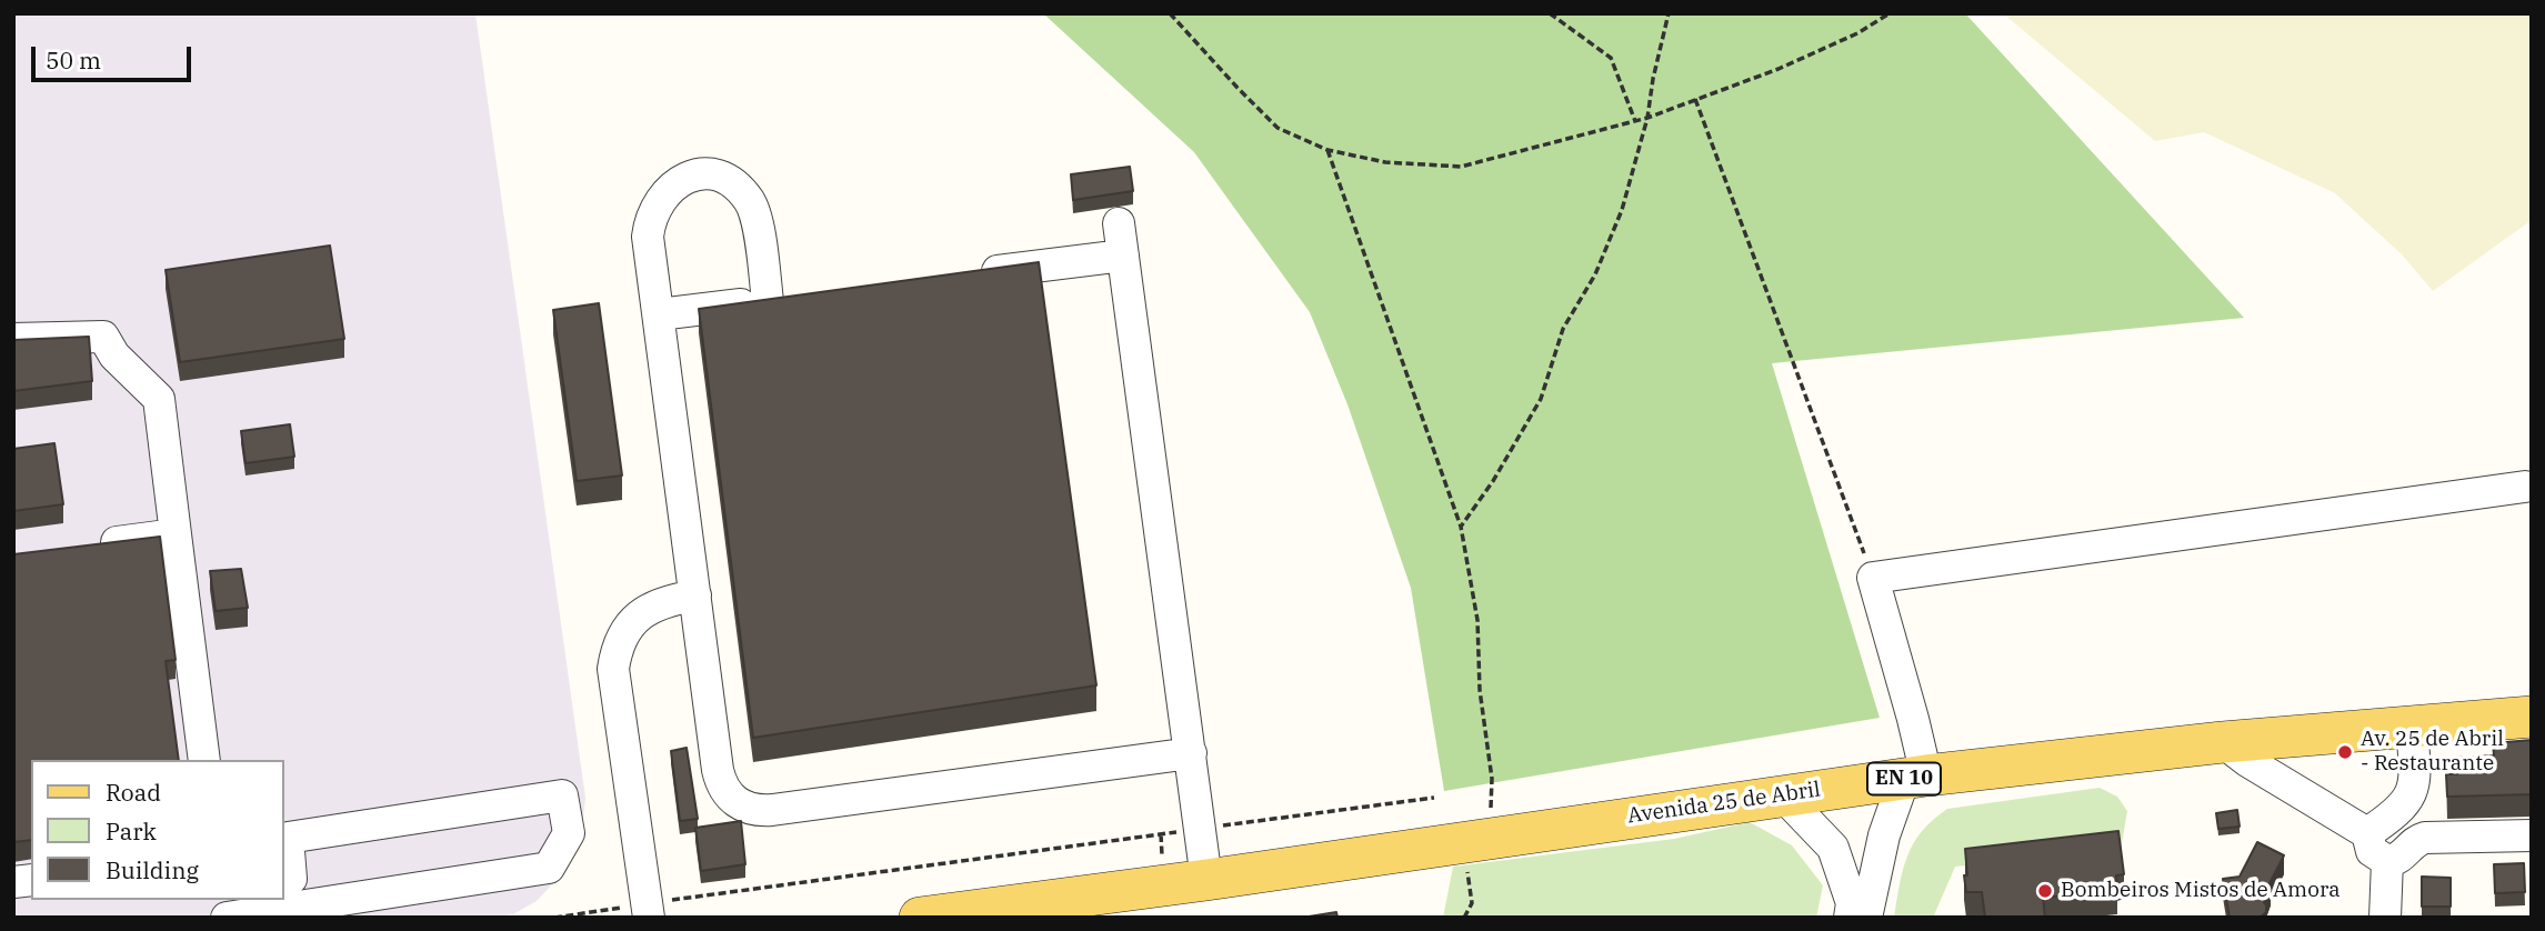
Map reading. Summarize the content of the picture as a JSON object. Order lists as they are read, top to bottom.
{
  "streets": {
    "main road": ["EN 10", "Avenida 25 de Abril"]
  },
  "places": ["Av. 25 de Abril - Restaurante", "Bombeiros Mistos de Amora"],
  "legend": ["Road", "Park", "Building"],
  "scale_bar": "50 m"
}
